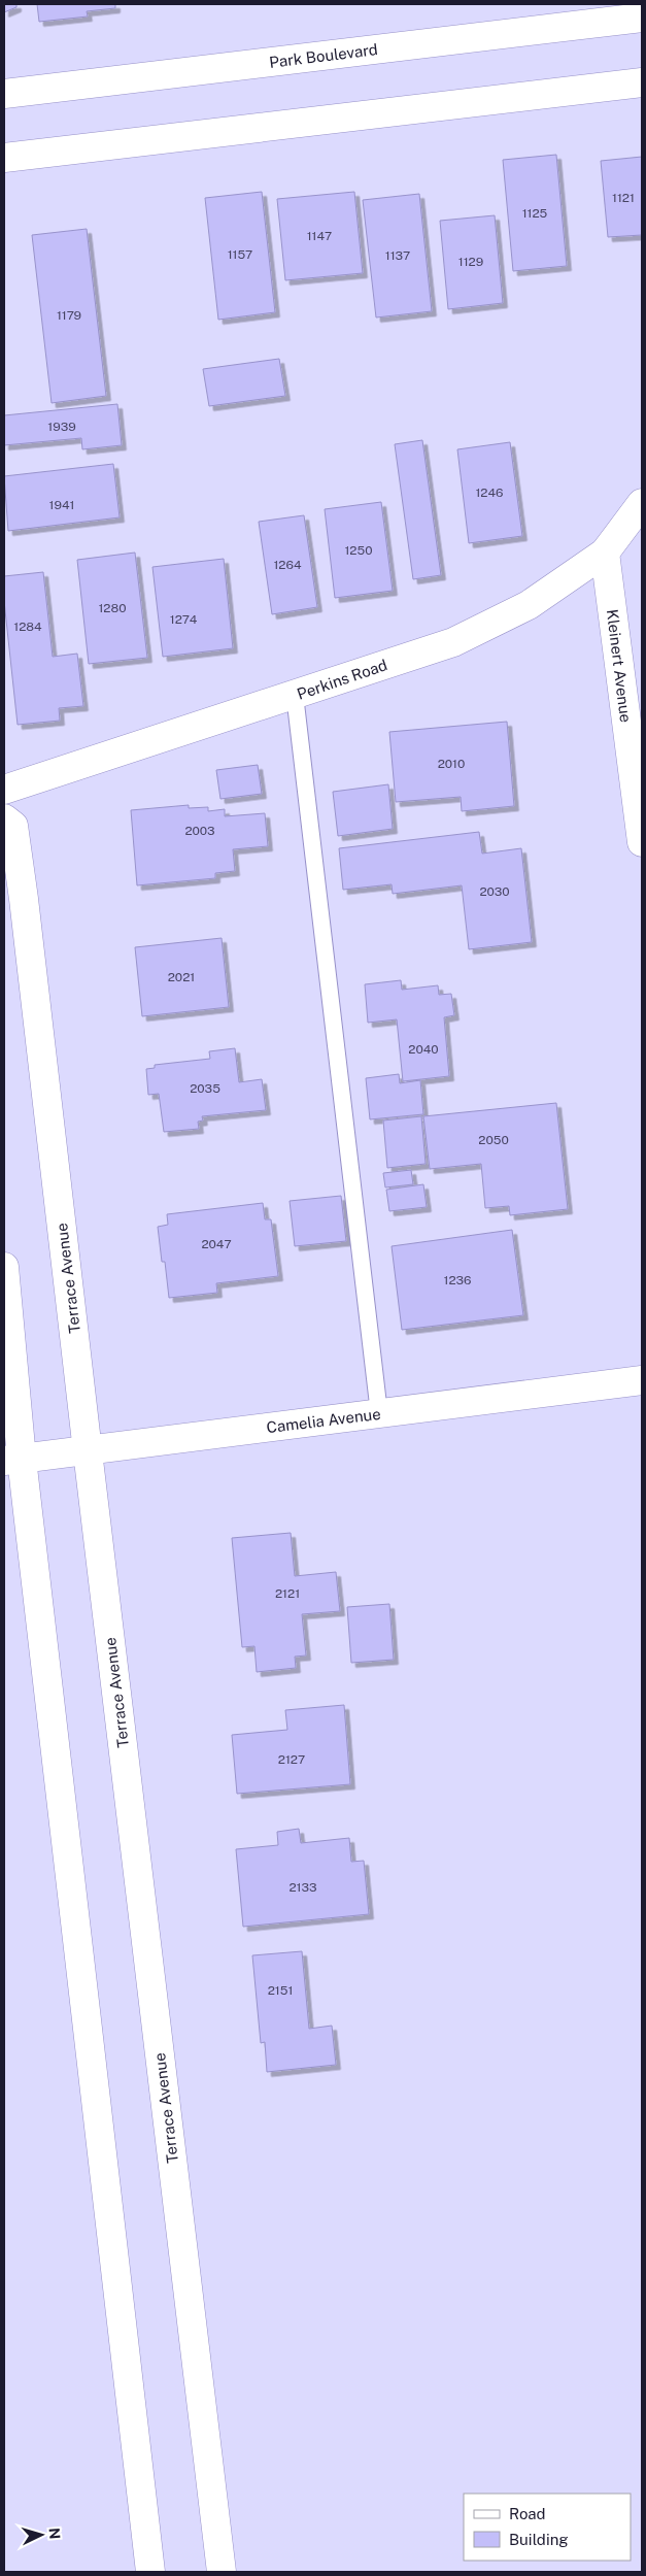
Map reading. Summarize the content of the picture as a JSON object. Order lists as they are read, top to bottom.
{
  "streets": {
    "street": [
      "Park Boulevard",
      "Kleinert Avenue",
      "Perkins Road",
      "Terrace Avenue",
      "Camelia Avenue"
    ]
  },
  "crossings": [
    ["Kleinert Avenue", "Perkins Road"],
    ["Terrace Avenue", "Camelia Avenue"]
  ],
  "house_numbers": [
    "1121",
    "1125",
    "1147",
    "1157",
    "1137",
    "1129",
    "1179",
    "1939",
    "1246",
    "1941",
    "1250",
    "1264",
    "1280",
    "1274",
    "1284",
    "2010",
    "2003",
    "2030",
    "2021",
    "2040",
    "2035",
    "2050",
    "2047",
    "1236",
    "2121",
    "2127",
    "2133",
    "2151"
  ],
  "legend": ["Road", "Building"],
  "north": "right"
}
